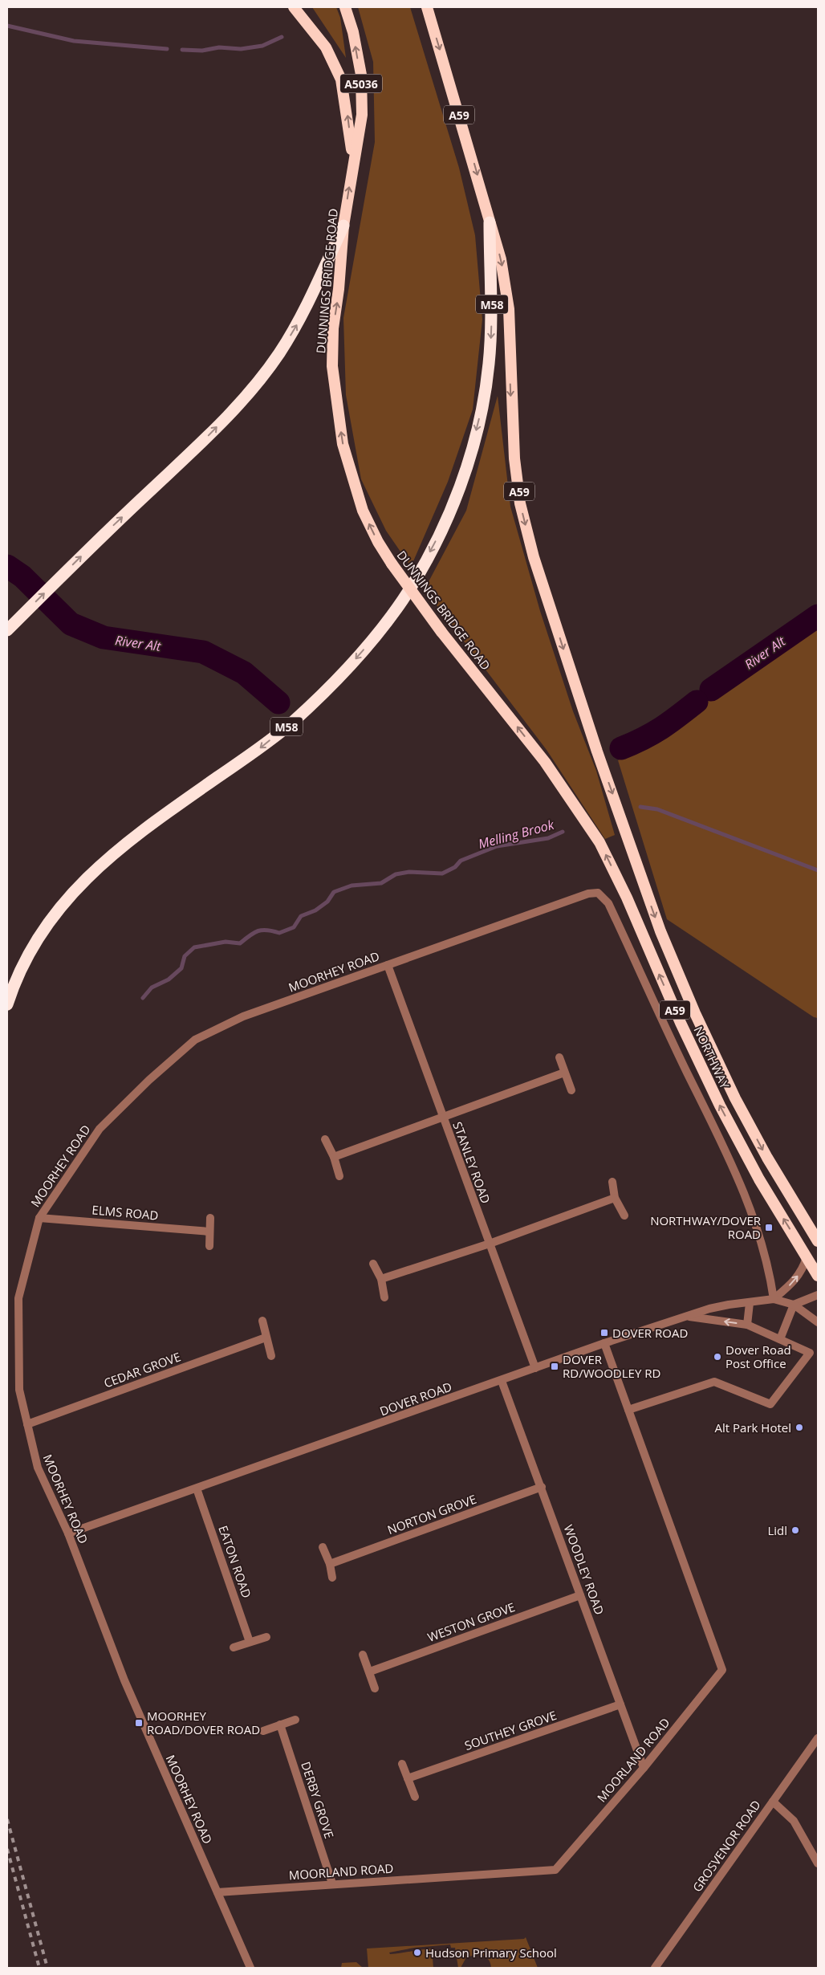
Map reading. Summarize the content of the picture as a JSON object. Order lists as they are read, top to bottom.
{
  "streets": {
    "highway": [
      "A5036",
      "A59",
      "DUNNINGS BRIDGE ROAD",
      "M58",
      "NORTHWAY"
    ],
    "street": [
      "MOORHEY ROAD",
      "STANLEY ROAD",
      "ELMS ROAD",
      "CEDAR GROVE",
      "DOVER ROAD",
      "NORTON GROVE",
      "EATON ROAD",
      "WOODLEY ROAD",
      "WESTON GROVE",
      "SOUTHEY GROVE",
      "MOORLAND ROAD",
      "DERBY GROVE",
      "GROSVENOR ROAD"
    ]
  },
  "crossings": [
    ["A59", "DUNNINGS BRIDGE ROAD"],
    ["A59", "M58"],
    ["A59", "NORTHWAY"],
    ["DUNNINGS BRIDGE ROAD", "NORTHWAY"],
    ["M58", "NORTHWAY"],
    ["MOORHEY ROAD", "STANLEY ROAD"],
    ["MOORHEY ROAD", "ELMS ROAD"],
    ["MOORHEY ROAD", "CEDAR GROVE"],
    ["MOORHEY ROAD", "DOVER ROAD"],
    ["MOORHEY ROAD", "MOORLAND ROAD"],
    ["STANLEY ROAD", "DOVER ROAD"],
    ["DOVER ROAD", "EATON ROAD"],
    ["DOVER ROAD", "WOODLEY ROAD"],
    ["DOVER ROAD", "MOORLAND ROAD"],
    ["NORTON GROVE", "WOODLEY ROAD"],
    ["WOODLEY ROAD", "WESTON GROVE"],
    ["WOODLEY ROAD", "SOUTHEY GROVE"],
    ["WOODLEY ROAD", "MOORLAND ROAD"],
    ["MOORLAND ROAD", "DERBY GROVE"]
  ],
  "water": ["River Alt", "Melling Brook"],
  "places": {
    "transit": [
      "NORTHWAY/DOVER ROAD",
      "DOVER ROAD",
      "DOVER RD/WOODLEY RD",
      "MOORHEY ROAD/DOVER ROAD"
    ],
    "other": [
      "Dover Road Post Office",
      "Alt Park Hotel",
      "Lidl",
      "Hudson Primary School"
    ]
  }
}
